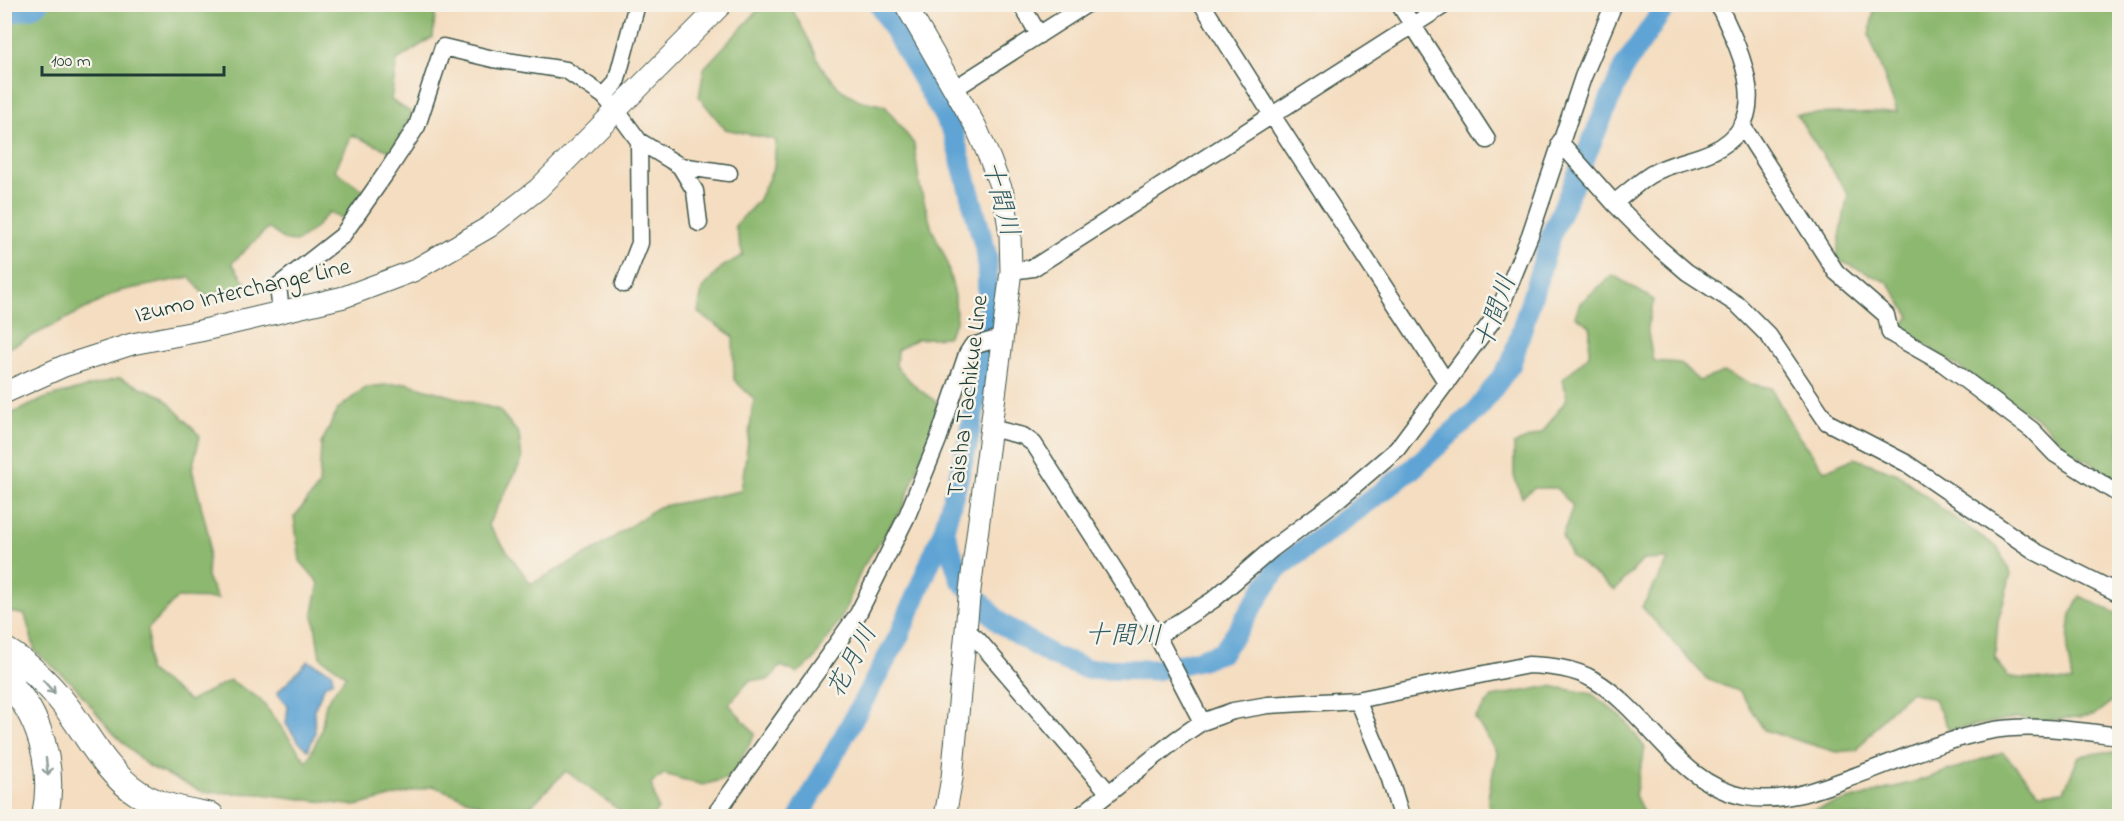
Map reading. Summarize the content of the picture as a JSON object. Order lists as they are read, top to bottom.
{
  "streets": {
    "main road": ["Izumo Interchange Line", "Taisha Tachikue Line"]
  },
  "water": ["十間川", "花月川"],
  "scale_bar": "100 m"
}
